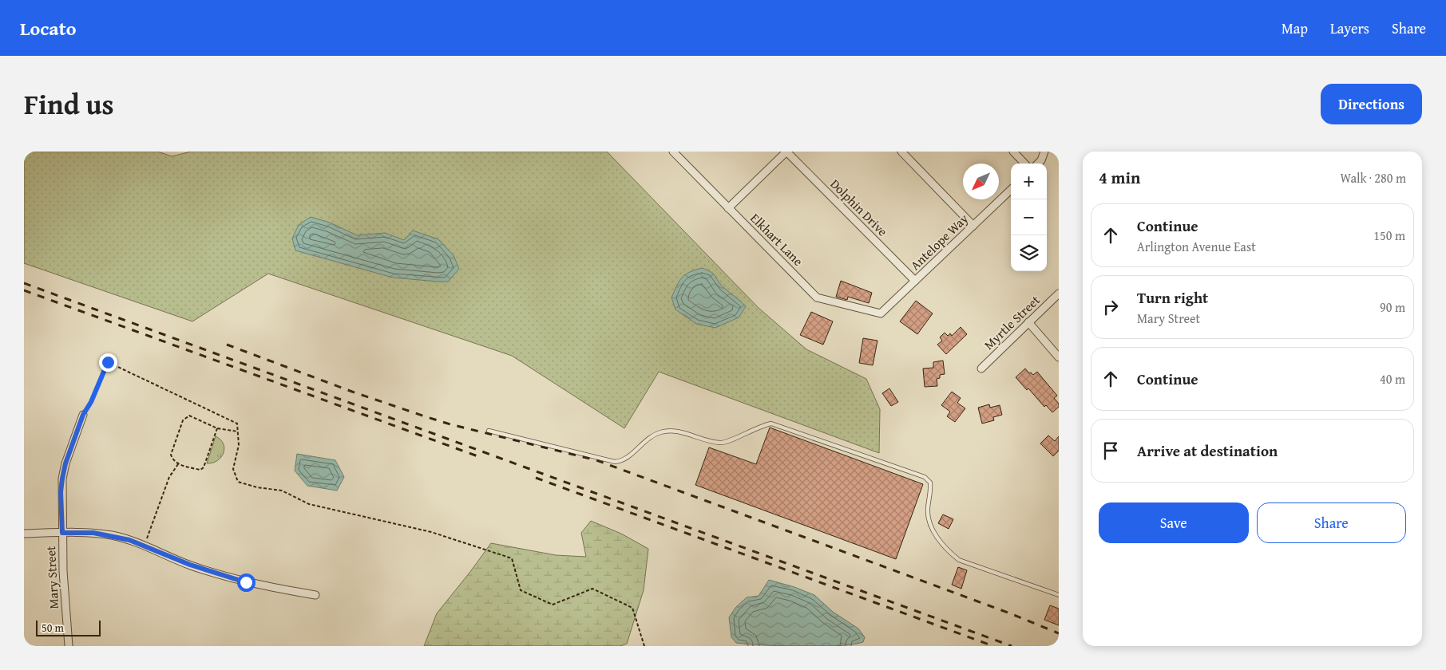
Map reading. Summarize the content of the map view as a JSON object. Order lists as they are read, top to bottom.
{
  "streets": {
    "street": [
      "Dolphin Drive",
      "Elkhart Lane",
      "Antelope Way",
      "Myrtle Street",
      "Mary Street"
    ]
  },
  "crossings": [
    ["Dolphin Drive", "Antelope Way"],
    ["Elkhart Lane", "Antelope Way"]
  ],
  "scale_bar": "50 m",
  "north": "bottom left",
  "page": {
    "header": "Locato",
    "nav": ["Map", "Layers", "Share"],
    "title": "Find us",
    "buttons": [
      "Directions",
      ["Save", "Share"]
    ],
    "heading": ["4 min", "Walk · 280 m"],
    "map_buttons": ["+", "−"],
    "list": [
      ["Continue", "Arlington Avenue East", "150 m"],
      ["Turn right", "Mary Street", "90 m"],
      ["Continue", "40 m"],
      "Arrive at destination"
    ],
    "scale": "50 m"
  }
}
